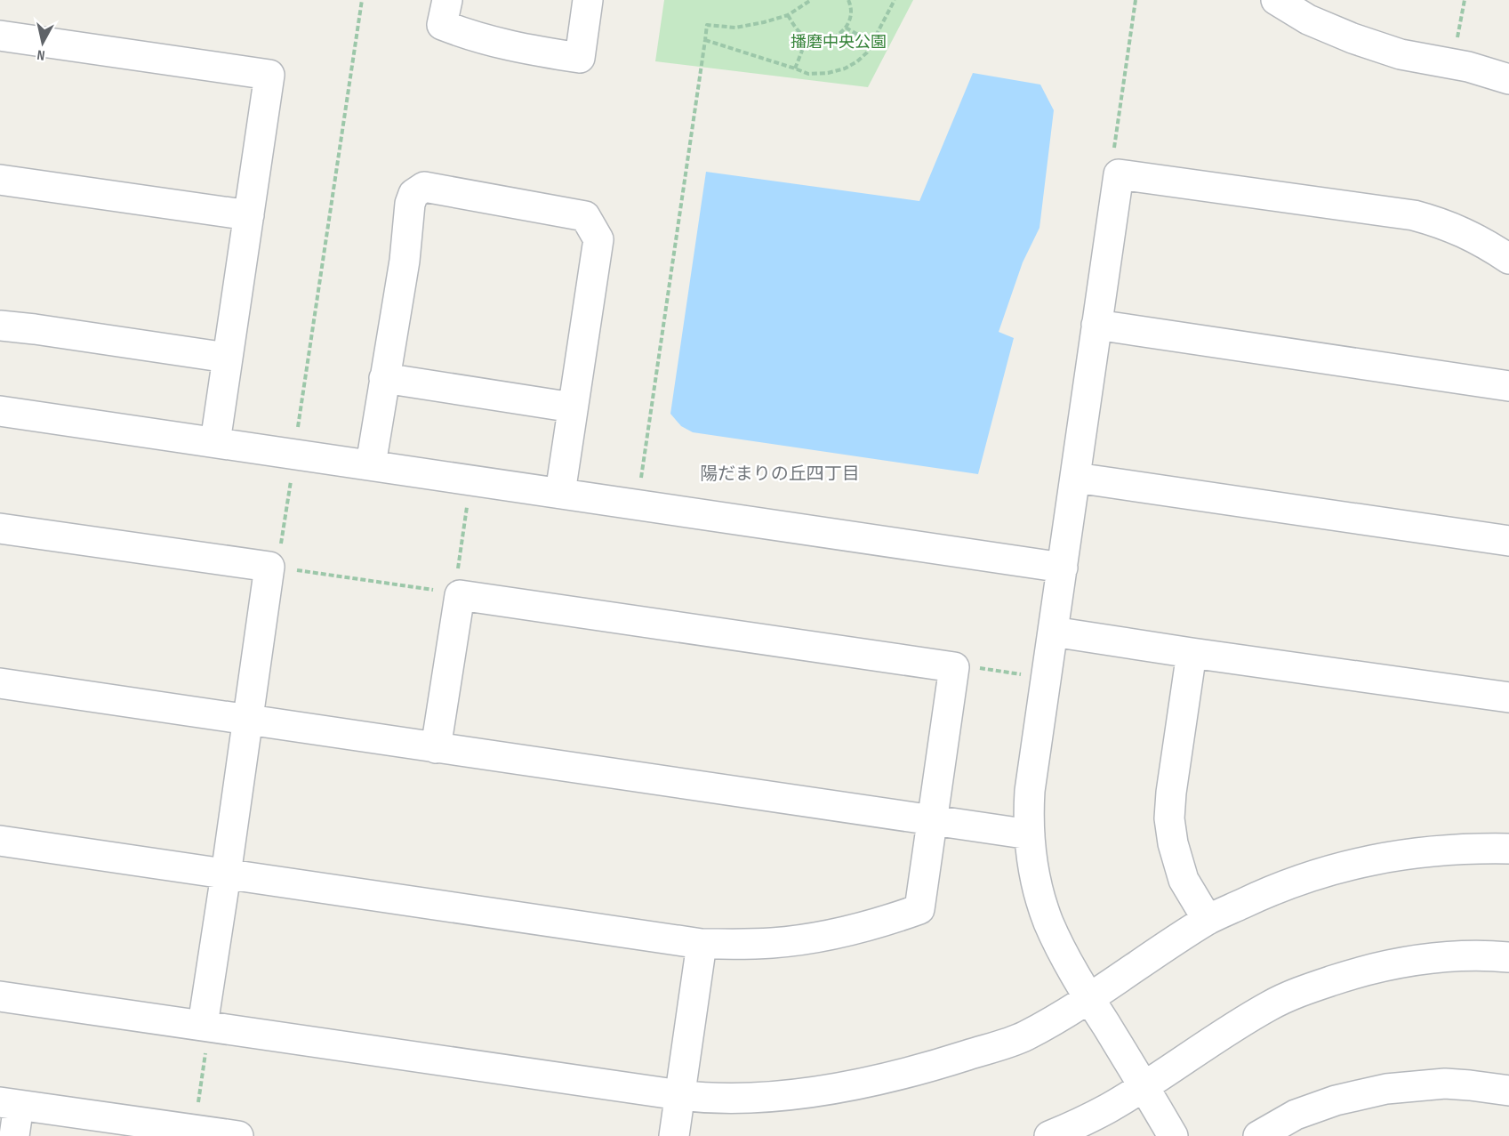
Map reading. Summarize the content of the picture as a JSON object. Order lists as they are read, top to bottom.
{
  "districts": ["陽だまりの丘四丁目"],
  "parks": ["播磨中央公園"],
  "north": "bottom"
}
